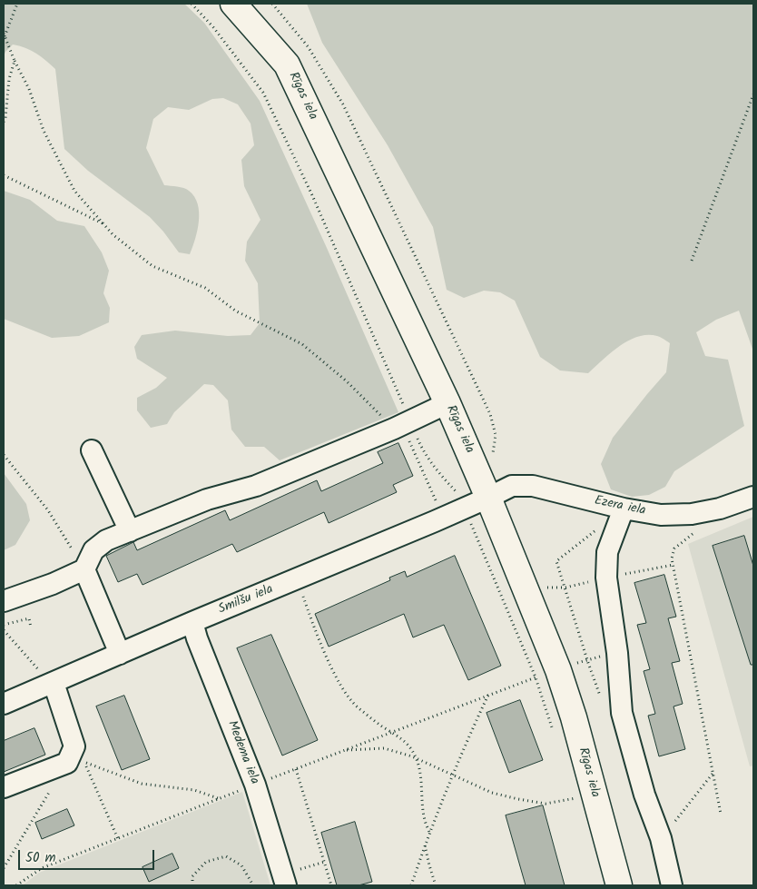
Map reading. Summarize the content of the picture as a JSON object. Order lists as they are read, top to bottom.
{
  "streets": {
    "main road": ["Rīgas iela"],
    "street": ["Ezera iela", "Smilšu iela", "Medema iela"]
  },
  "crossings": [
    ["Rīgas iela", "Ezera iela"],
    ["Rīgas iela", "Smilšu iela"],
    ["Ezera iela", "Smilšu iela"],
    ["Smilšu iela", "Medema iela"]
  ],
  "scale_bar": "50 m"
}
